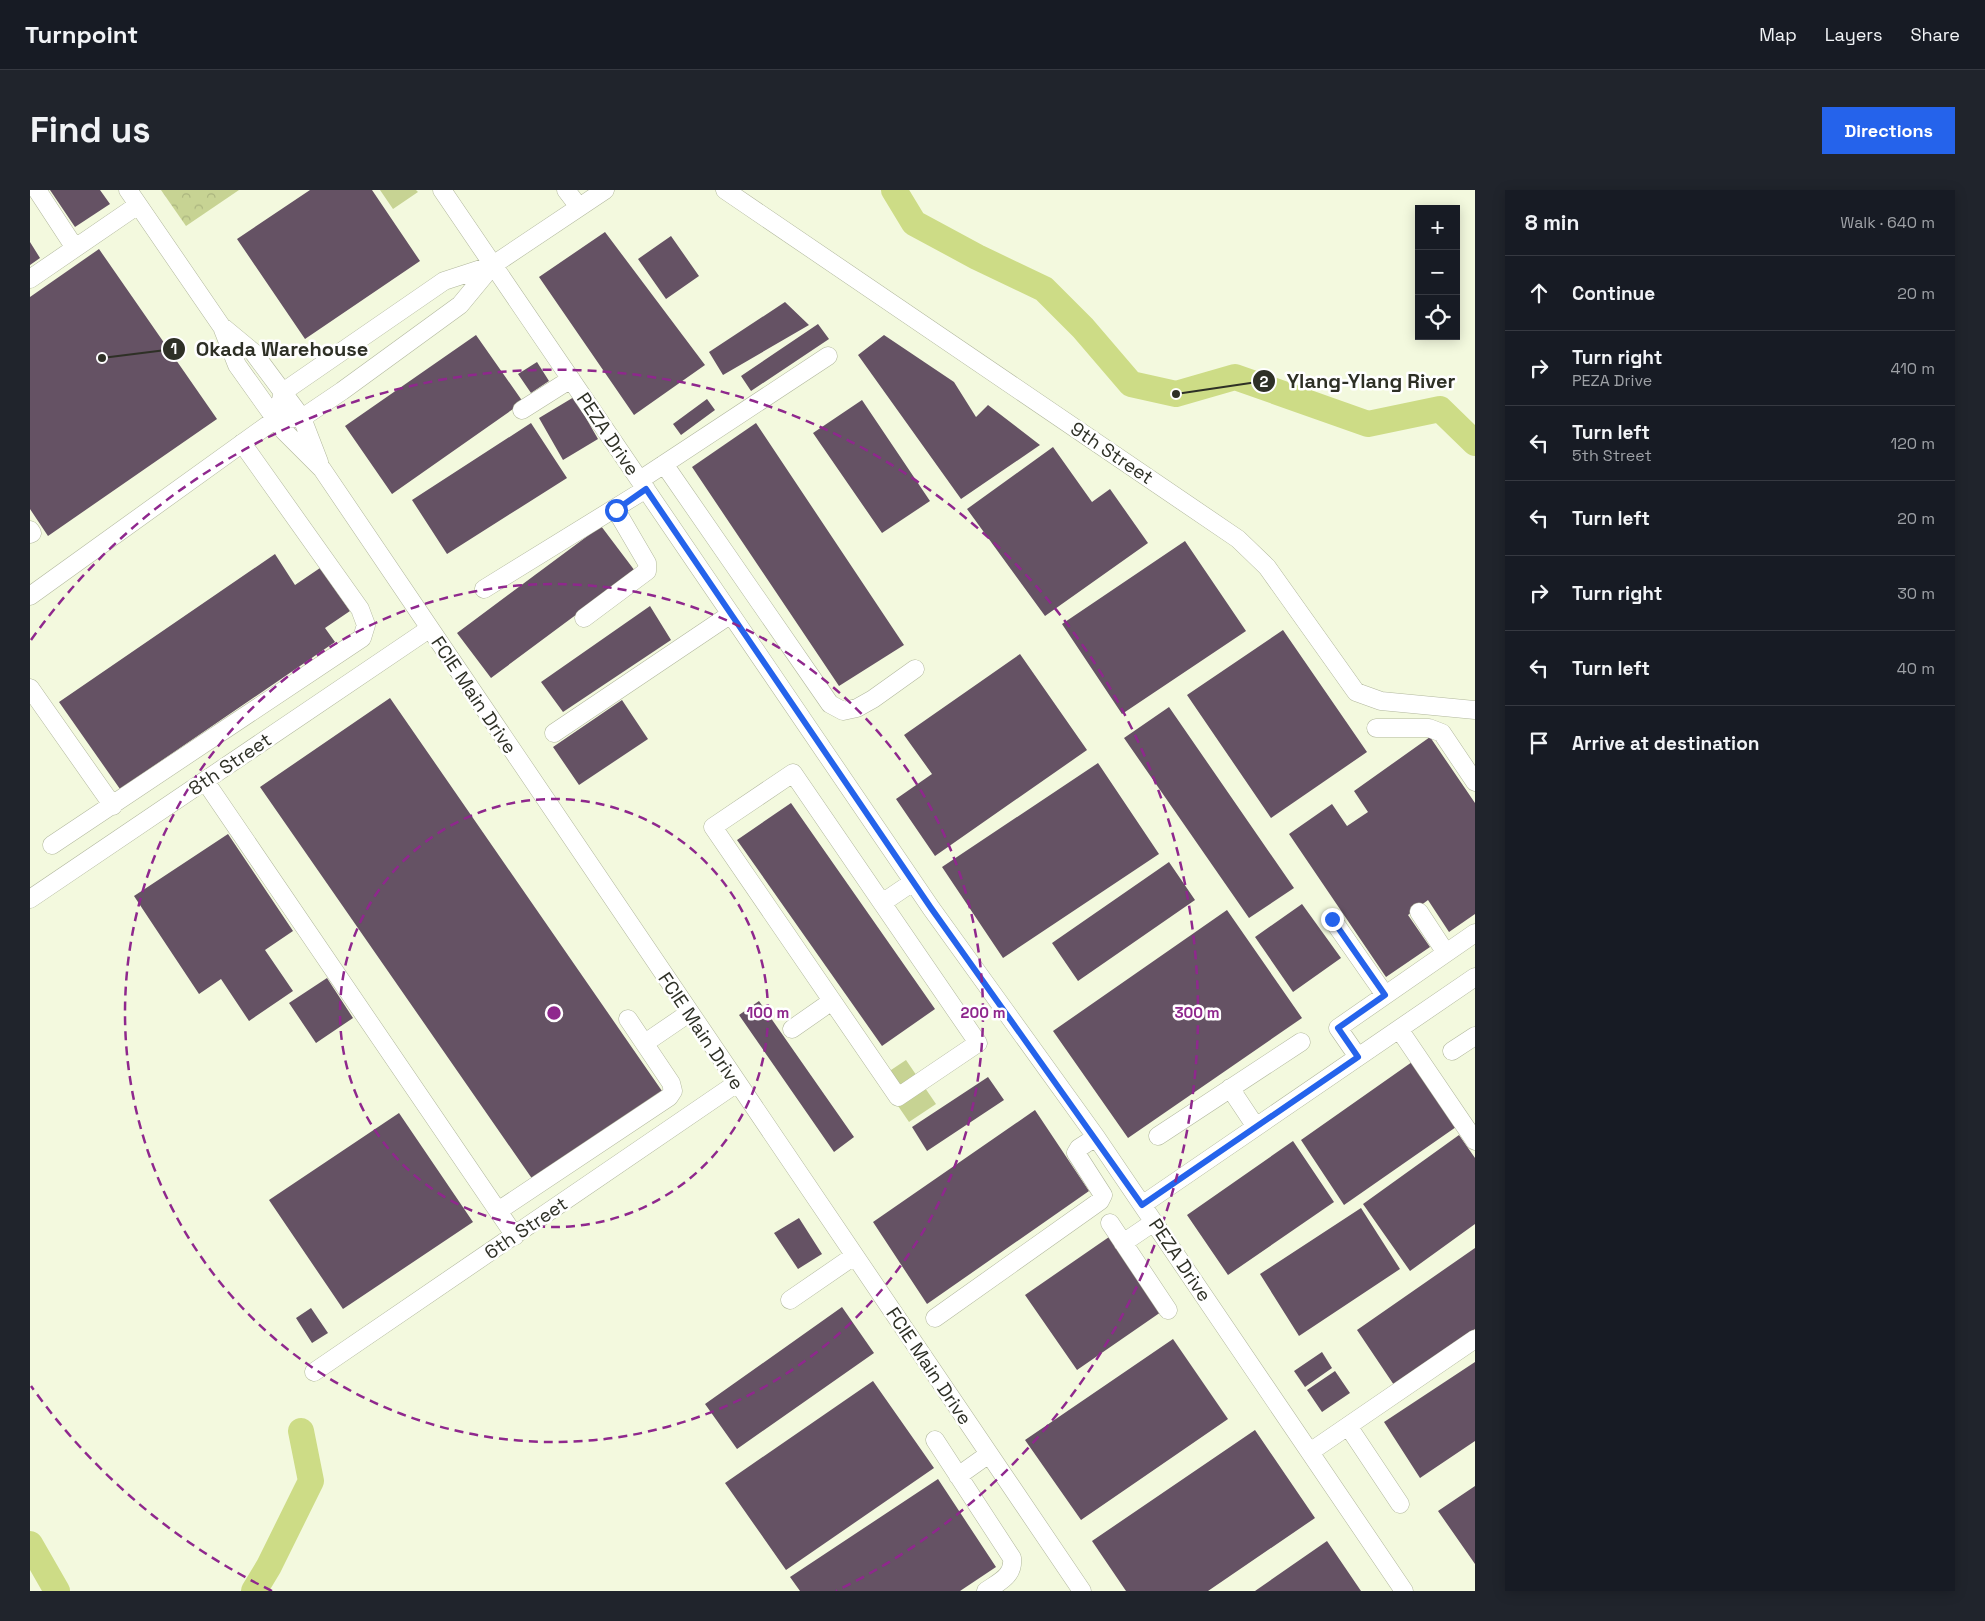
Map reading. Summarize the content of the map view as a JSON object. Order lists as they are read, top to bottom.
{
  "streets": {
    "street": [
      "PEZA Drive",
      "9th Street",
      "FCIE Main Drive",
      "8th Street",
      "6th Street"
    ]
  },
  "crossings": [
    ["FCIE Main Drive", "8th Street"],
    ["FCIE Main Drive", "6th Street"]
  ],
  "places": ["Okada Warehouse", "Ylang-Ylang River"],
  "page": {
    "header": "Turnpoint",
    "nav": ["Map", "Layers", "Share"],
    "buttons": "Directions",
    "title": "Find us",
    "heading": ["8 min", "Walk · 640 m"],
    "map_buttons": ["+", "−"],
    "list": [
      ["Continue", "20 m"],
      ["Turn right", "PEZA Drive", "410 m"],
      ["Turn left", "5th Street", "120 m"],
      ["Turn left", "20 m"],
      ["Turn right", "30 m"],
      ["Turn left", "40 m"],
      "Arrive at destination"
    ]
  },
  "rings": ["100 m", "200 m", "300 m"]
}
